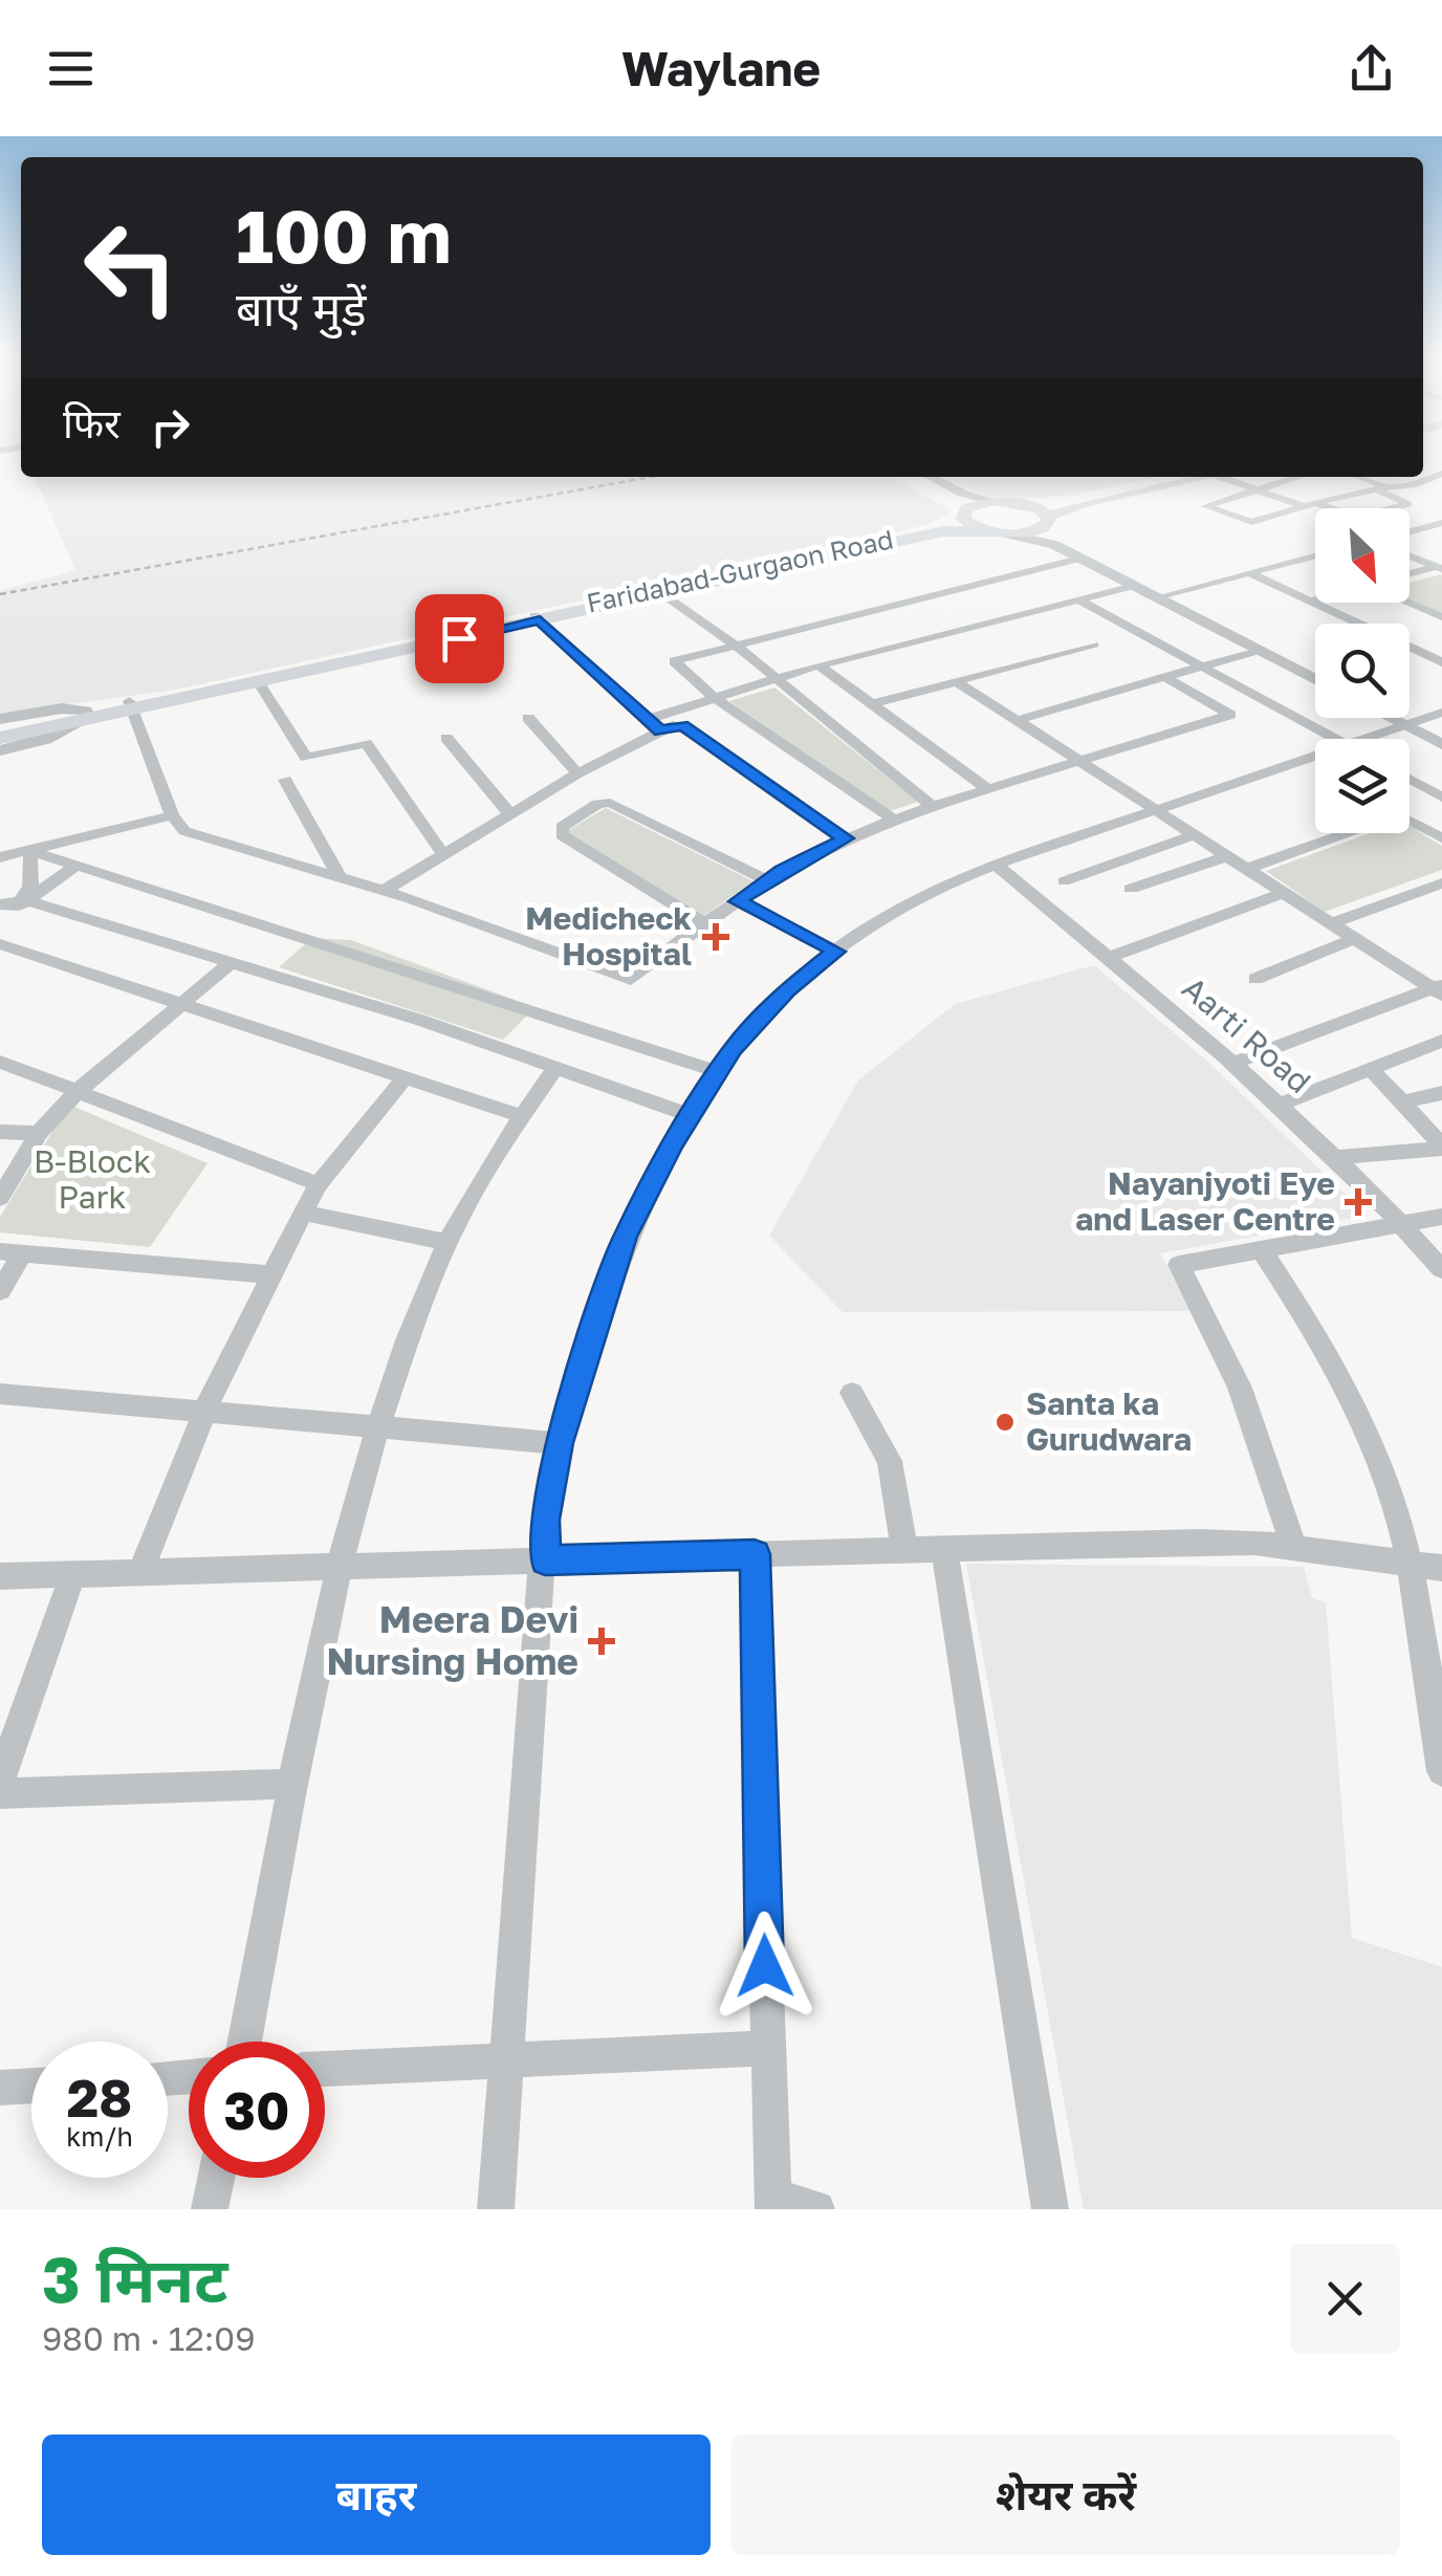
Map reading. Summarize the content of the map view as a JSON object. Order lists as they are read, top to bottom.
{
  "streets": {
    "main road": ["Faridabad-Gurgaon Road"],
    "street": ["Aarti Road"]
  },
  "parks": ["B-Block Park"],
  "places": {
    "health": ["Medicheck Hospital", "Nayanjyoti Eye and Laser Centre", "Meera Devi Nursing Home"],
    "other": ["Santa ka Gurudwara"]
  },
  "north": "bottom right",
  "page": {
    "header": "Waylane",
    "turn": ["100 m", "बाएँ मुड़ें"],
    "then": "फिर",
    "speed": "28 km/h",
    "limit": "30",
    "heading": ["3 मिनट", "980 m · 12:09"],
    "buttons": ["बाहर", "शेयर करें"]
  }
}
